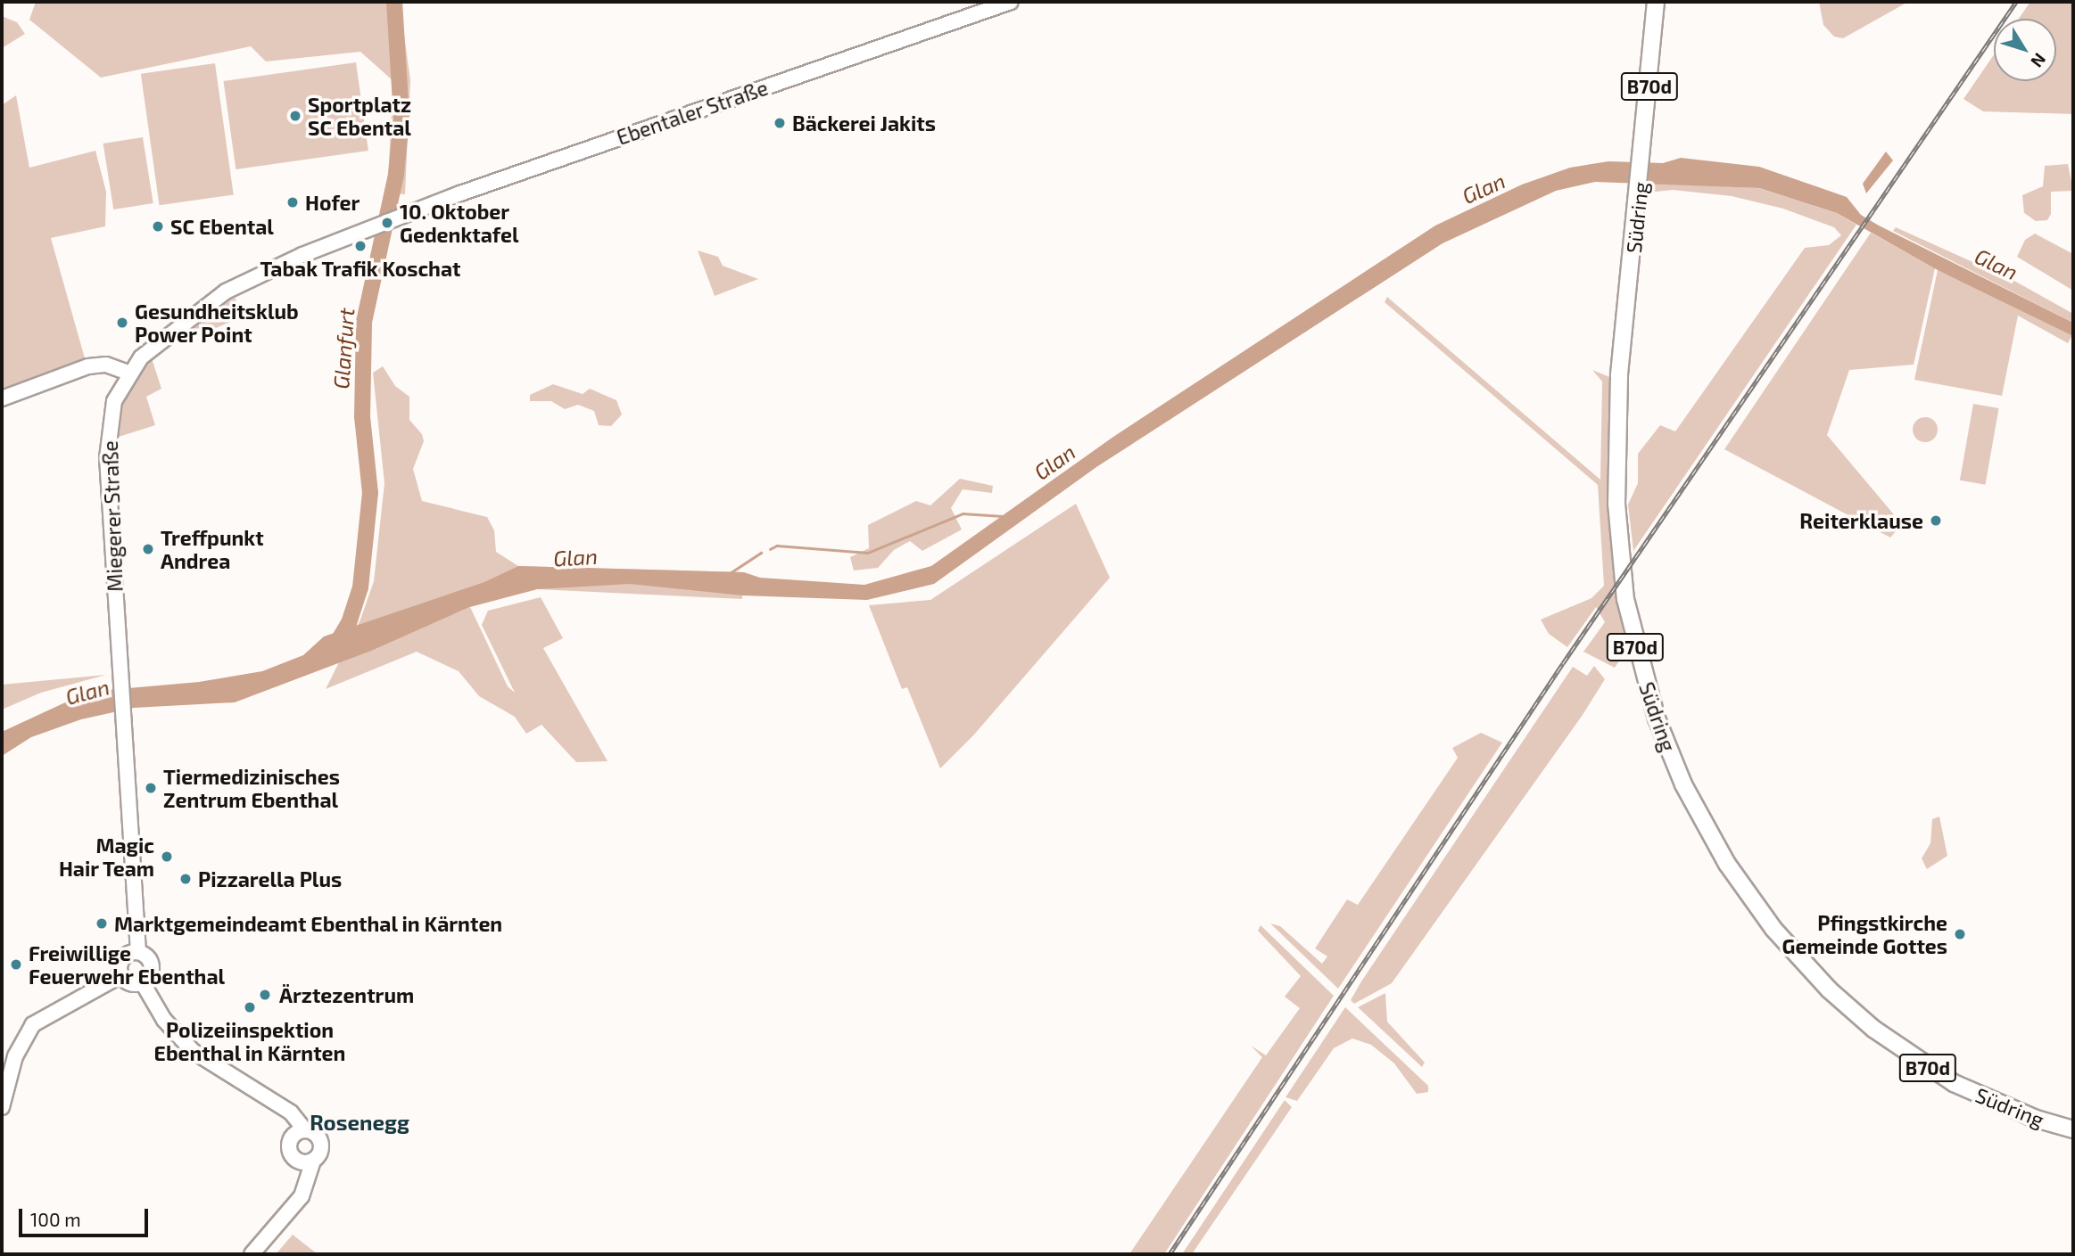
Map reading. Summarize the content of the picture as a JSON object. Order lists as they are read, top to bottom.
{
  "streets": {
    "main road": [
      "B70d",
      "Ebentaler Straße",
      "Südring",
      "Miegerer Straße"
    ]
  },
  "crossings": [
    ["Ebentaler Straße", "Miegerer Straße"]
  ],
  "districts": ["Rosenegg"],
  "water": ["Glan", "Glanfurt"],
  "places": [
    "Sportplatz SC Ebental",
    "Bäckerei Jakits",
    "Hofer",
    "10. Oktober Gedenktafel",
    "SC Ebental",
    "Tabak Trafik Koschat",
    "Gesundheitsklub Power Point",
    "Reiterklause",
    "Treffpunkt Andrea",
    "Tiermedizinisches Zentrum Ebenthal",
    "Magic Hair Team",
    "Pizzarella Plus",
    "Marktgemeindeamt Ebenthal in Kärnten",
    "Pfingstkirche Gemeinde Gottes",
    "Freiwillige Feuerwehr Ebenthal",
    "Ärztezentrum",
    "Polizeiinspektion Ebenthal in Kärnten"
  ],
  "scale_bar": "100 m",
  "north": "bottom right"
}
